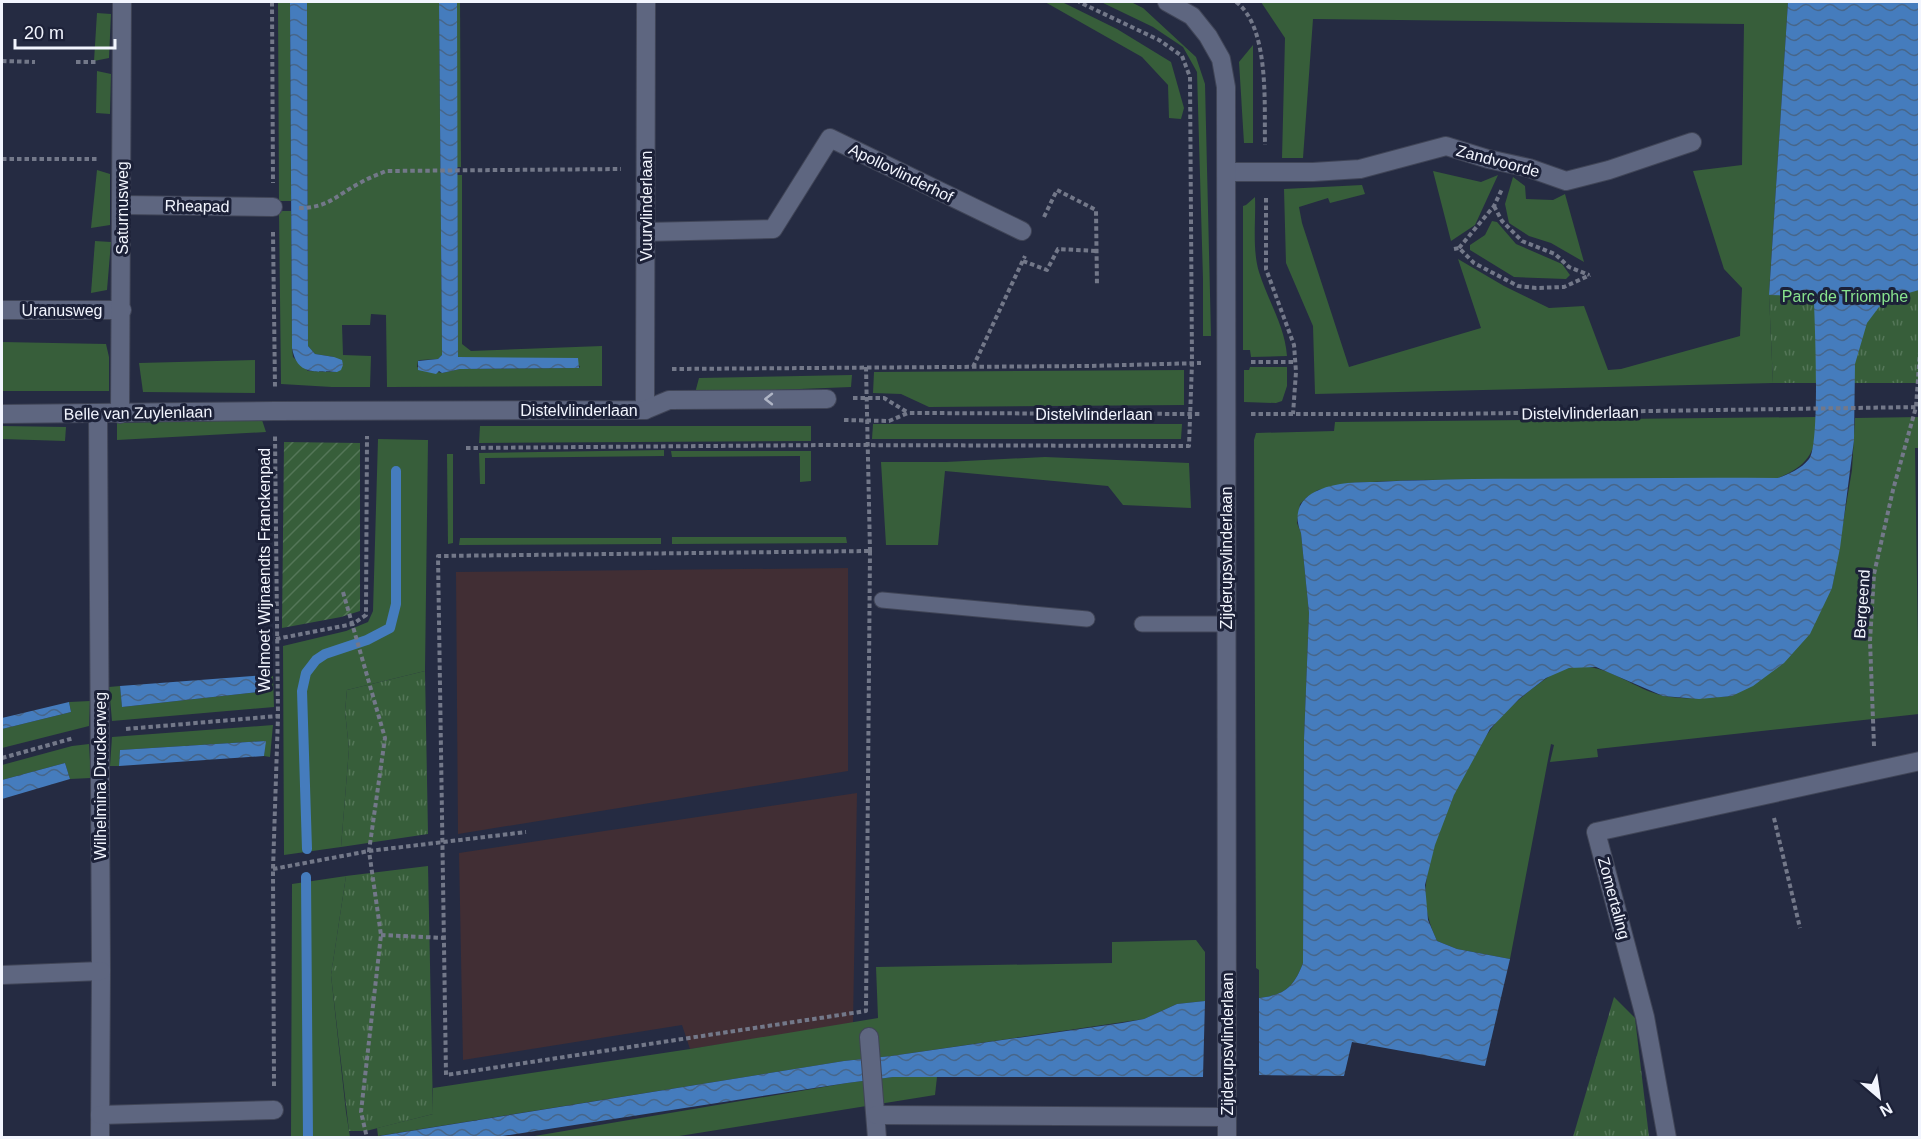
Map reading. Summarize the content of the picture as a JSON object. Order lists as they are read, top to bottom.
{
  "streets": {
    "street": [
      "Zandvoorde",
      "Apollovlinderhof",
      "Rheapad",
      "Vuurvlinderlaan",
      "Saturnusweg",
      "Uranusweg",
      "Distelvlinderlaan",
      "Belle van Zuylenlaan",
      "Zijderupsvlinderlaan",
      "Wilhelmina Druckerweg",
      "Zomertaling"
    ],
    "path": ["Welmoet Wijnaendts Franckenpad", "Bergeend"]
  },
  "crossings": [
    ["Zandvoorde", "Zijderupsvlinderlaan"],
    ["Apollovlinderhof", "Vuurvlinderlaan"],
    ["Rheapad", "Saturnusweg"],
    ["Rheapad", "Welmoet Wijnaendts Franckenpad"],
    ["Vuurvlinderlaan", "Distelvlinderlaan"],
    ["Saturnusweg", "Uranusweg"],
    ["Saturnusweg", "Belle van Zuylenlaan"],
    ["Distelvlinderlaan", "Belle van Zuylenlaan"],
    ["Distelvlinderlaan", "Zijderupsvlinderlaan"],
    ["Distelvlinderlaan", "Welmoet Wijnaendts Franckenpad"],
    ["Distelvlinderlaan", "Bergeend"],
    ["Belle van Zuylenlaan", "Welmoet Wijnaendts Franckenpad"],
    ["Belle van Zuylenlaan", "Wilhelmina Druckerweg"],
    ["Bergeend", "Zomertaling"]
  ],
  "parks": ["Parc de Triomphe"],
  "scale_bar": "20 m",
  "north": "bottom right"
}
